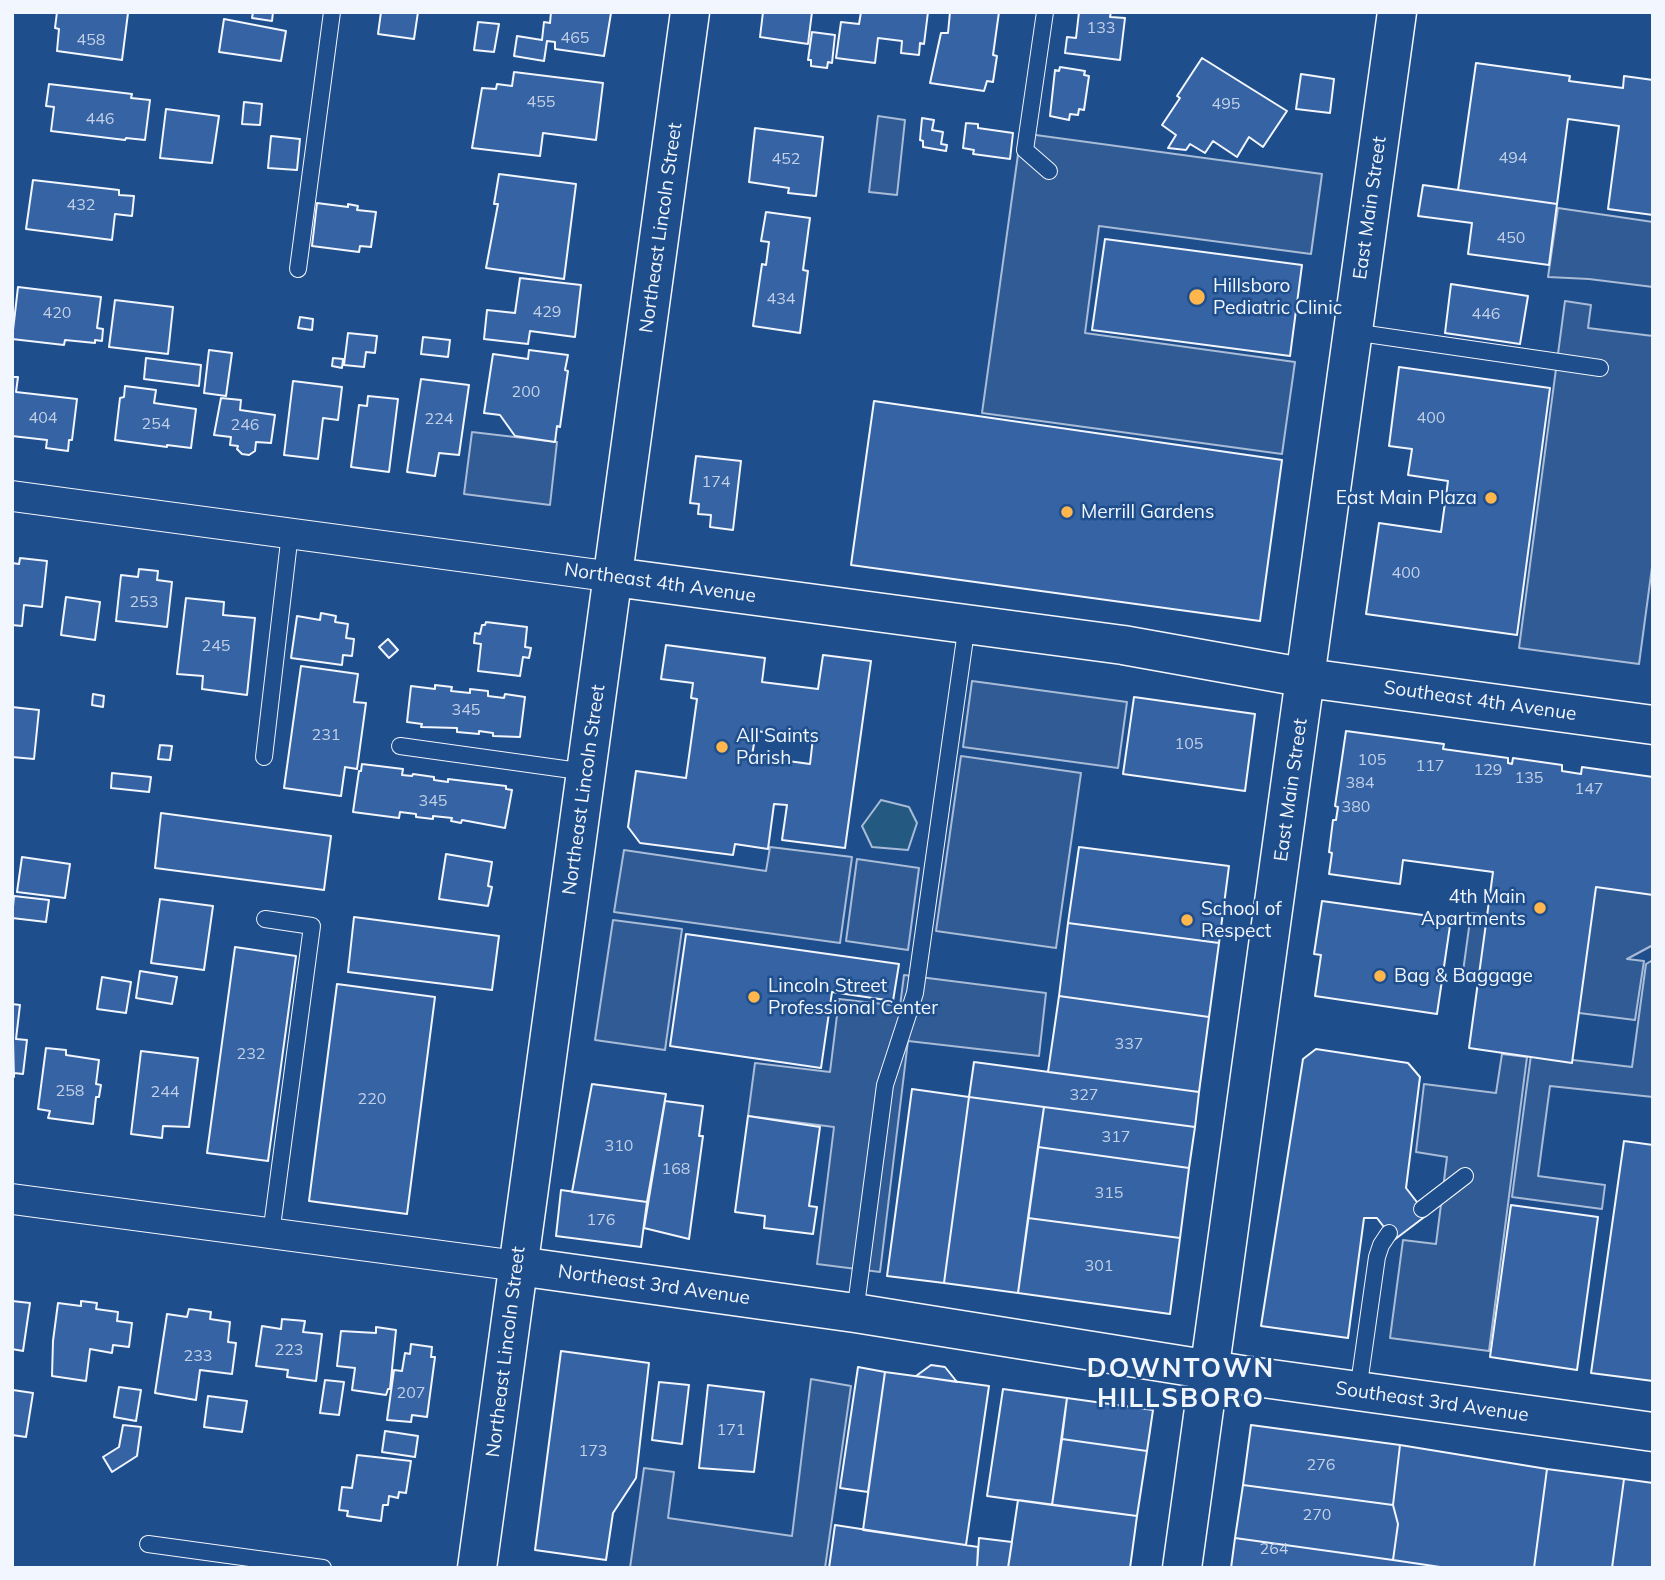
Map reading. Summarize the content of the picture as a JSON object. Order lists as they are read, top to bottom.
{
  "streets": {
    "street": [
      "East Main Street",
      "Northeast Lincoln Street",
      "Northeast 4th Avenue",
      "Southeast 4th Avenue",
      "Northeast 3rd Avenue",
      "Southeast 3rd Avenue"
    ]
  },
  "crossings": [
    ["East Main Street", "Northeast 4th Avenue"],
    ["East Main Street", "Southeast 4th Avenue"],
    ["East Main Street", "Northeast 3rd Avenue"],
    ["East Main Street", "Southeast 3rd Avenue"],
    ["Northeast Lincoln Street", "Northeast 4th Avenue"],
    ["Northeast Lincoln Street", "Northeast 3rd Avenue"],
    ["Northeast 4th Avenue", "Southeast 4th Avenue"],
    ["Northeast 3rd Avenue", "Southeast 3rd Avenue"]
  ],
  "districts": ["DOWNTOWN HILLSBORO"],
  "places": [
    "Hillsboro Pediatric Clinic",
    "East Main Plaza",
    "Merrill Gardens",
    "All Saints Parish",
    "4th Main Apartments",
    "School of Respect",
    "Bag & Baggage",
    "Lincoln Street Professional Center"
  ],
  "house_numbers": [
    "133",
    "465",
    "458",
    "455",
    "495",
    "446",
    "494",
    "452",
    "432",
    "450",
    "434",
    "429",
    "420",
    "446",
    "200",
    "404",
    "400",
    "224",
    "254",
    "246",
    "174",
    "400",
    "253",
    "245",
    "345",
    "231",
    "105",
    "105",
    "117",
    "129",
    "135",
    "384",
    "147",
    "345",
    "380",
    "337",
    "232",
    "258",
    "244",
    "327",
    "220",
    "317",
    "310",
    "168",
    "315",
    "176",
    "301",
    "223",
    "233",
    "207",
    "171",
    "173",
    "276",
    "270",
    "264"
  ]
}
